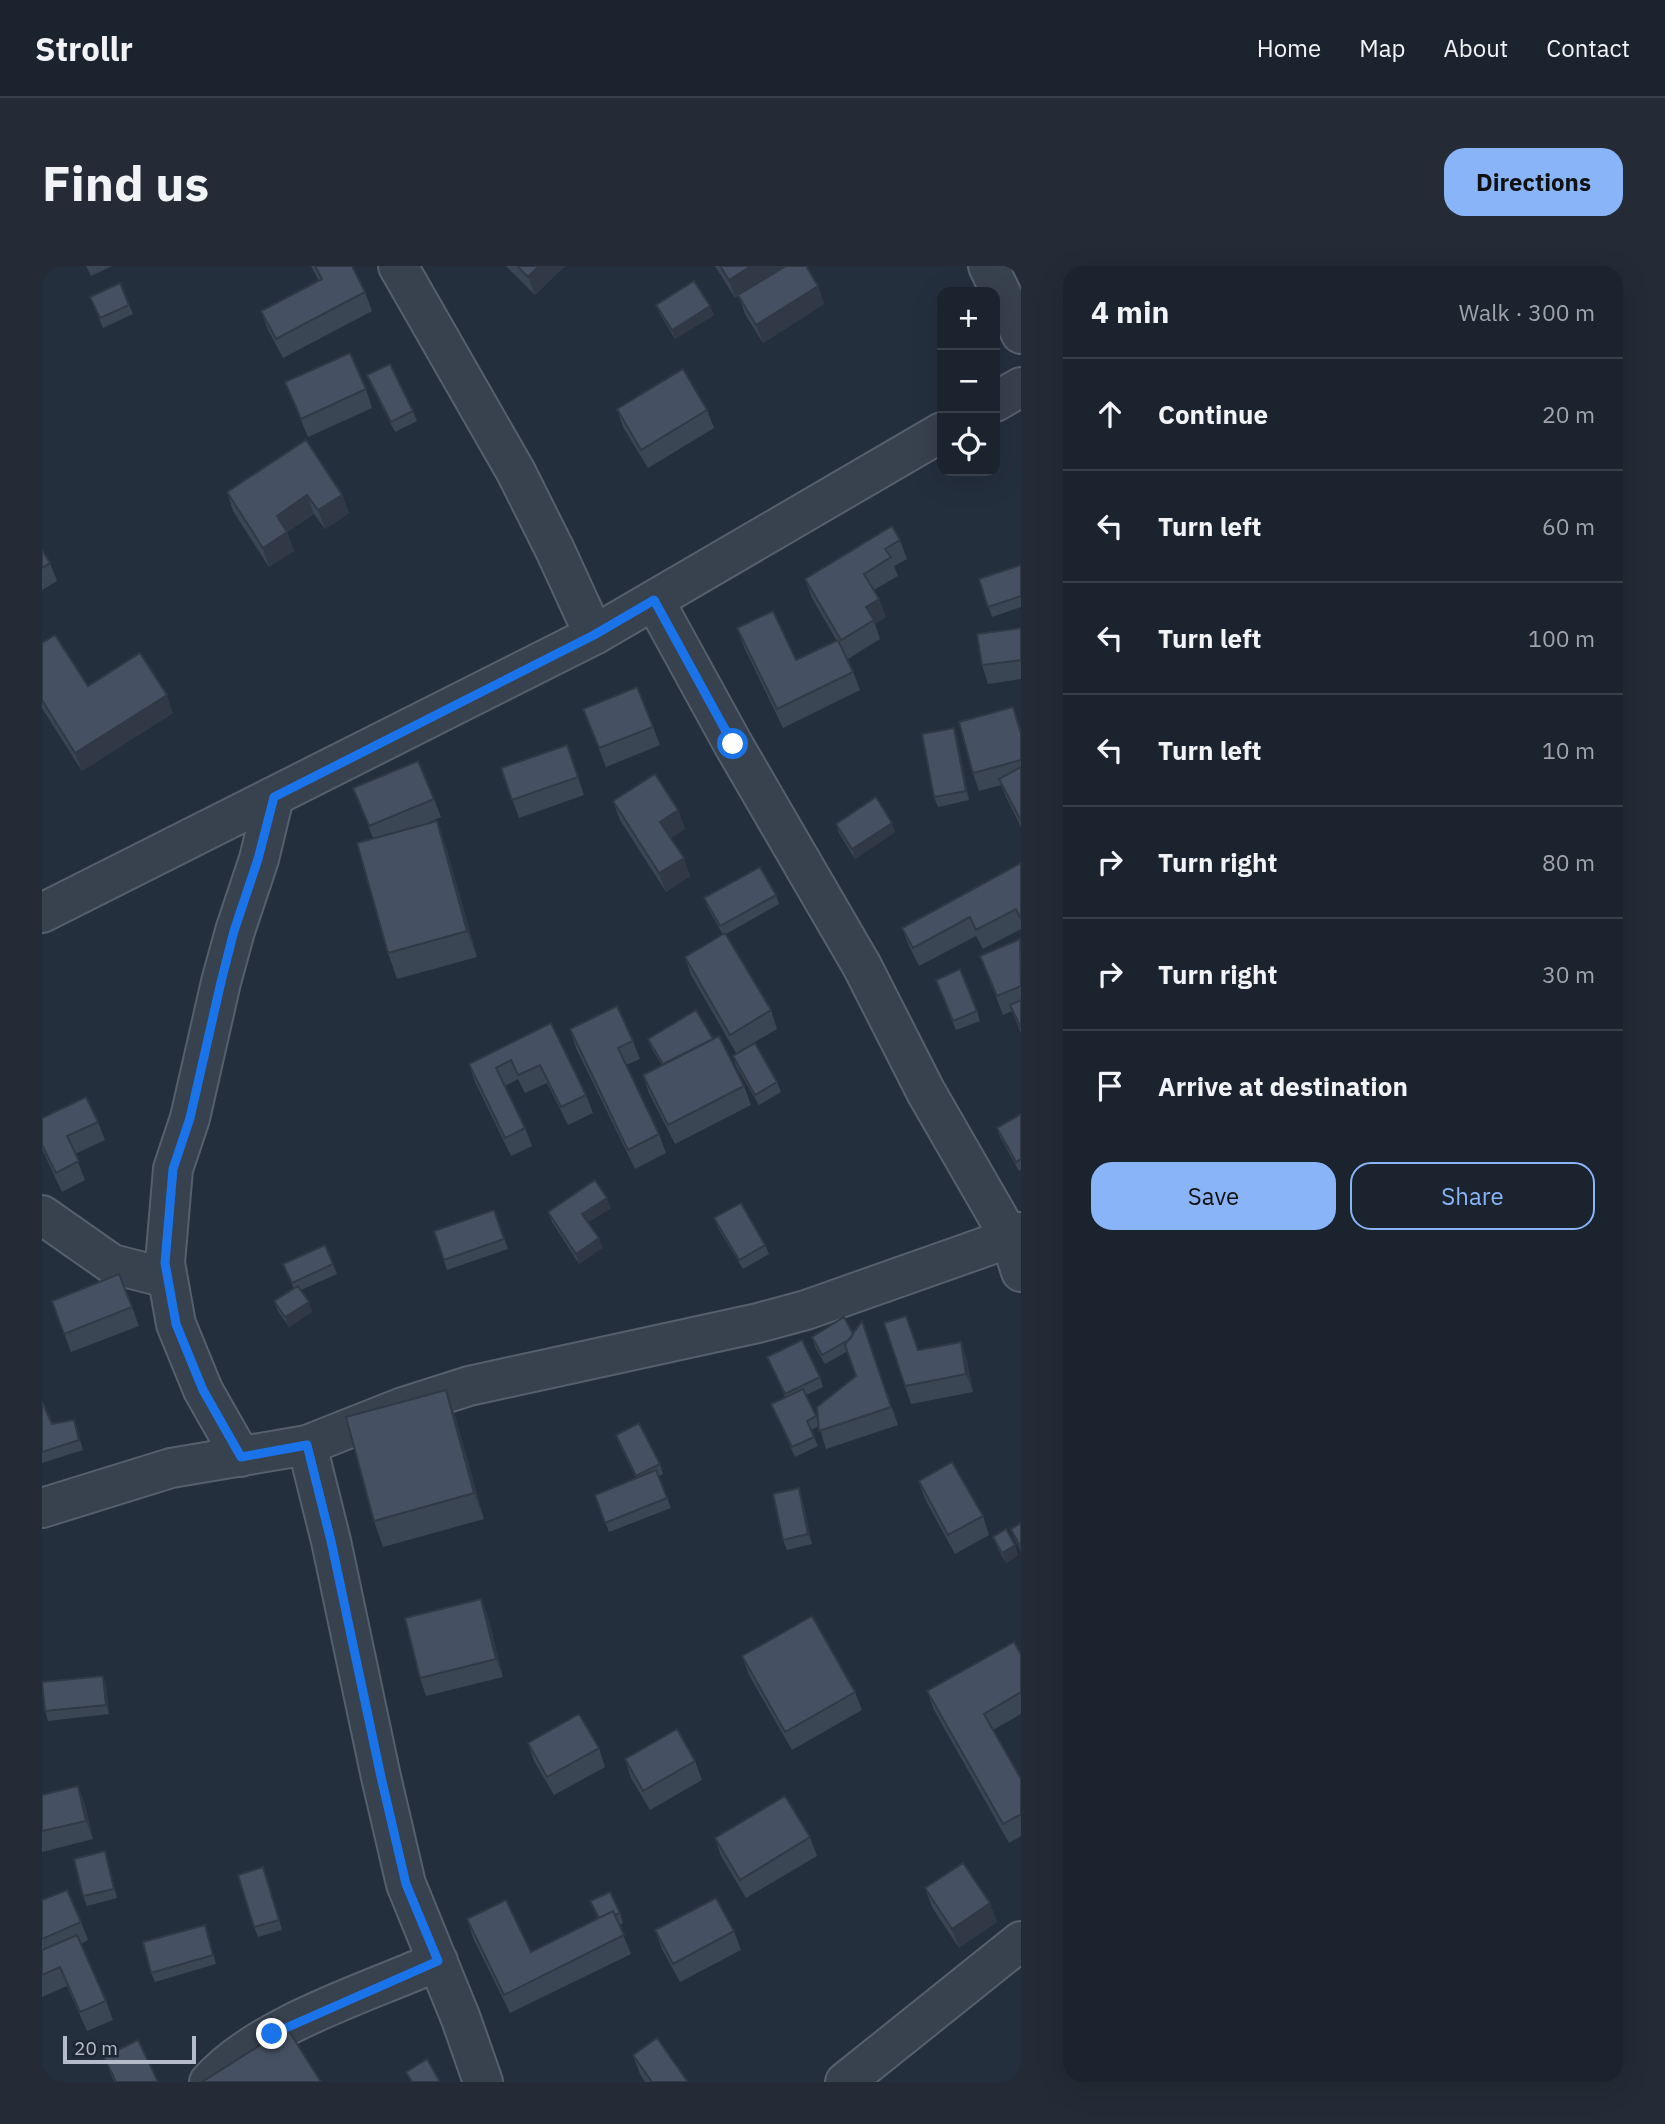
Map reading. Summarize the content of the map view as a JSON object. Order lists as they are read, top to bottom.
{
  "scale_bar": "20 m",
  "page": {
    "header": "Strollr",
    "nav": [
      "Home",
      "Map",
      "About",
      "Contact"
    ],
    "buttons": [
      "Directions",
      ["Save", "Share"]
    ],
    "title": "Find us",
    "heading": ["4 min", "Walk · 300 m"],
    "map_buttons": ["+", "−"],
    "list": [
      ["Continue", "20 m"],
      ["Turn left", "60 m"],
      ["Turn left", "100 m"],
      ["Turn left", "10 m"],
      ["Turn right", "80 m"],
      ["Turn right", "30 m"],
      "Arrive at destination"
    ],
    "scale": "20 m"
  }
}
